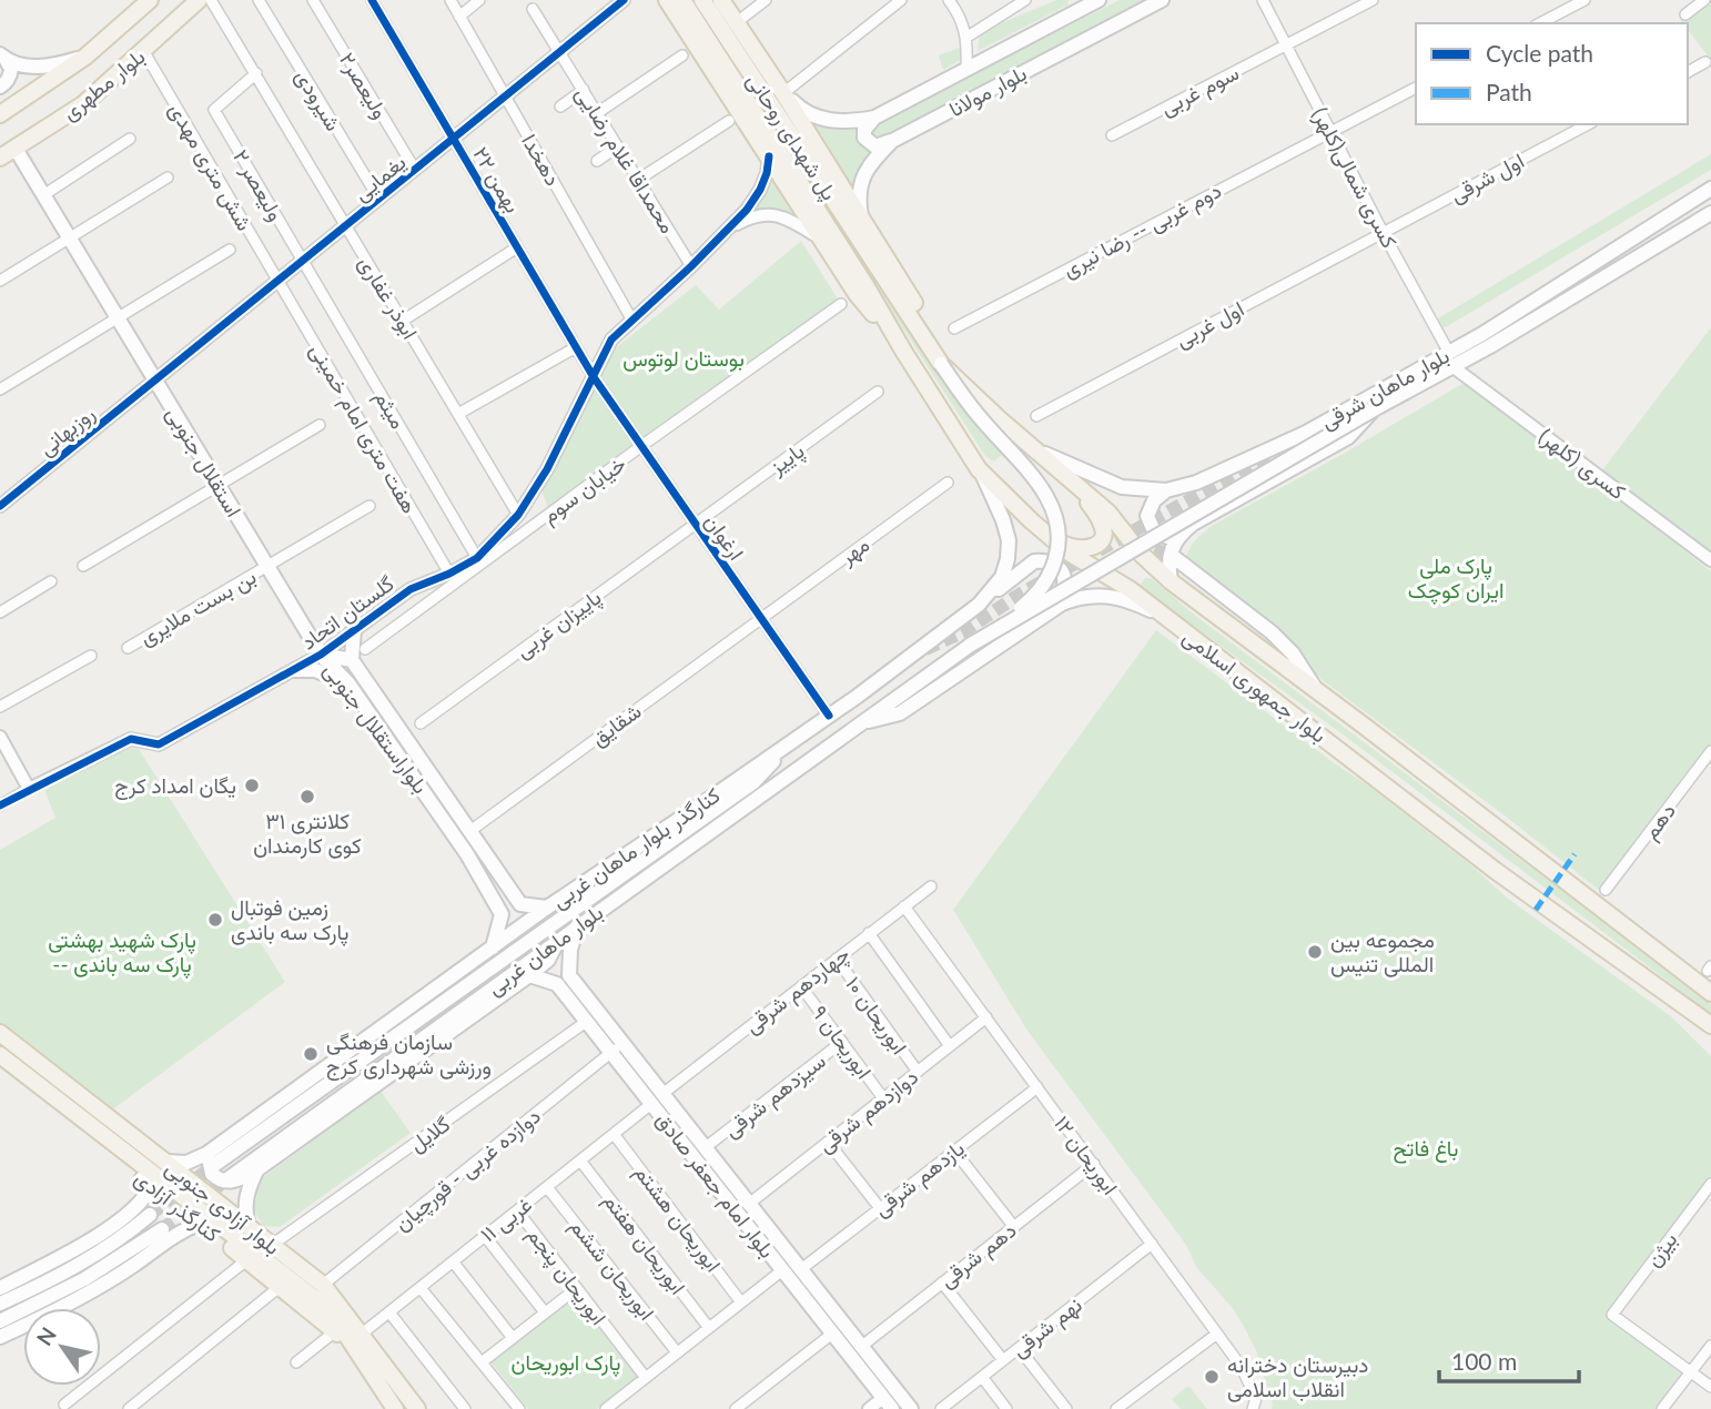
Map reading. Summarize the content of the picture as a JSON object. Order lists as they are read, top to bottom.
{
  "streets": {
    "main road": [
      "بلوار مطهری",
      "بلوار مولانا",
      "پل شهدای روحانی",
      "بلوار ماهان شرقی",
      "استقلال جنوبی",
      "بلوار جمهوری اسلامی",
      "بلواراستقلال جنوبی",
      "کنارگذر بلوار ماهان غربی",
      "بلوار ماهان غربی",
      "بلوار امام جعفر صادق",
      "کنارگذر آزادی",
      "بلوار آزادی جنوبی"
    ],
    "street": [
      "ولیعصر۲",
      "سوم غربی",
      "شیرودی",
      "دهخدا",
      "محمداقا غلام رضایی",
      "شش متری مهدی",
      "یغمایی",
      "کسری شمالی(کلهر)",
      "اول شرقی",
      "۲۲ بهمن",
      "ولیعصر ۲",
      "دوم غربی -- رضا نیری",
      "ابوذر غفاری",
      "اول غربی",
      "میثم",
      "هفت متری امام خمینی",
      "روزبهانی",
      "پاییز",
      "کسری (کلهر)",
      "خیابان سوم",
      "ارغوان",
      "مهر",
      "بن بست ملایری",
      "گلستان اتحاد",
      "پاییزان غربی",
      "شقایق",
      "دهم",
      "چهاردهم شرقی",
      "ابوریحان ۱۰",
      "ابوریحان ۹",
      "سیزدهم شرقی",
      "دوازدهم شرقی",
      "گلایل",
      "ابوریحان ۱۲",
      "دوازده غربی - قورچیان",
      "یازدهم شرقی",
      "ابوریحان هشتم",
      "۱۱ غربی",
      "ابوریحان هفتم",
      "بیژن",
      "دهم شرقی",
      "ابوریحان ششم",
      "ابوریحان پنجم",
      "نهم شرقی"
    ]
  },
  "crossings": [
    ["بلوار مطهری", "شش متری مهدی"],
    ["بلوار مطهری", "استقلال جنوبی"],
    ["ولیعصر۲", "یغمایی"],
    ["سوم غربی", "کسری شمالی(کلهر)"],
    ["شیرودی", "یغمایی"],
    ["پل شهدای روحانی", "بلوار جمهوری اسلامی"],
    ["دهخدا", "یغمایی"],
    ["دهخدا", "گلستان اتحاد"],
    ["محمداقا غلام رضایی", "یغمایی"],
    ["محمداقا غلام رضایی", "گلستان اتحاد"],
    ["شش متری مهدی", "یغمایی"],
    ["شش متری مهدی", "هفت متری امام خمینی"],
    ["یغمایی", "۲۲ بهمن"],
    ["یغمایی", "ولیعصر ۲"],
    ["یغمایی", "ابوذر غفاری"],
    ["یغمایی", "میثم"],
    ["یغمایی", "هفت متری امام خمینی"],
    ["یغمایی", "روزبهانی"],
    ["یغمایی", "استقلال جنوبی"],
    ["کسری شمالی(کلهر)", "اول شرقی"],
    ["کسری شمالی(کلهر)", "دوم غربی -- رضا نیری"],
    ["کسری شمالی(کلهر)", "اول غربی"],
    ["کسری شمالی(کلهر)", "بلوار ماهان شرقی"],
    ["اول شرقی", "اول غربی"],
    ["۲۲ بهمن", "ارغوان"],
    ["۲۲ بهمن", "گلستان اتحاد"],
    ["ولیعصر ۲", "ابوذر غفاری"],
    ["ولیعصر ۲", "میثم"],
    ["ابوذر غفاری", "گلستان اتحاد"],
    ["بلوار ماهان شرقی", "کسری (کلهر)"],
    ["بلوار ماهان شرقی", "بلوار جمهوری اسلامی"],
    ["میثم", "گلستان اتحاد"],
    ["هفت متری امام خمینی", "گلستان اتحاد"],
    ["روزبهانی", "استقلال جنوبی"],
    ["پاییز", "ارغوان"],
    ["پاییز", "پاییزان غربی"],
    ["استقلال جنوبی", "بن بست ملایری"],
    ["استقلال جنوبی", "گلستان اتحاد"],
    ["استقلال جنوبی", "بلواراستقلال جنوبی"],
    ["خیابان سوم", "ارغوان"],
    ["ارغوان", "مهر"],
    ["ارغوان", "گلستان اتحاد"],
    ["ارغوان", "پاییزان غربی"],
    ["ارغوان", "شقایق"],
    ["ارغوان", "کنارگذر بلوار ماهان غربی"],
    ["مهر", "شقایق"],
    ["گلستان اتحاد", "بلواراستقلال جنوبی"],
    ["بلوار جمهوری اسلامی", "کنارگذر بلوار ماهان غربی"],
    ["بلوار جمهوری اسلامی", "بلوار ماهان غربی"],
    ["شقایق", "بلواراستقلال جنوبی"],
    ["کنارگذر بلوار ماهان غربی", "بلوار ماهان غربی"],
    ["کنارگذر بلوار ماهان غربی", "بلوار آزادی جنوبی"],
    ["بلوار ماهان غربی", "بلوار امام جعفر صادق"],
    ["چهاردهم شرقی", "ابوریحان ۱۰"],
    ["چهاردهم شرقی", "ابوریحان ۹"],
    ["چهاردهم شرقی", "ابوریحان ۱۲"],
    ["چهاردهم شرقی", "بلوار امام جعفر صادق"],
    ["ابوریحان ۱۰", "دوازدهم شرقی"],
    ["ابوریحان ۹", "سیزدهم شرقی"],
    ["ابوریحان ۹", "دوازدهم شرقی"],
    ["سیزدهم شرقی", "بلوار امام جعفر صادق"],
    ["دوازدهم شرقی", "ابوریحان ۱۲"],
    ["دوازدهم شرقی", "بلوار امام جعفر صادق"],
    ["گلایل", "بلوار امام جعفر صادق"],
    ["گلایل", "بلوار آزادی جنوبی"],
    ["ابوریحان ۱۲", "یازدهم شرقی"],
    ["ابوریحان ۱۲", "دهم شرقی"],
    ["ابوریحان ۱۲", "نهم شرقی"],
    ["دوازده غربی - قورچیان", "بلوار امام جعفر صادق"],
    ["دوازده غربی - قورچیان", "بلوار آزادی جنوبی"],
    ["یازدهم شرقی", "بلوار امام جعفر صادق"],
    ["بلوار امام جعفر صادق", "۱۱ غربی"],
    ["بلوار امام جعفر صادق", "دهم شرقی"],
    ["کنارگذر آزادی", "بلوار آزادی جنوبی"],
    ["کنارگذر آزادی", "۱۱ غربی"],
    ["بلوار آزادی جنوبی", "۱۱ غربی"],
    ["ابوریحان هشتم", "۱۱ غربی"],
    ["۱۱ غربی", "ابوریحان هفتم"],
    ["۱۱ غربی", "ابوریحان ششم"],
    ["۱۱ غربی", "ابوریحان پنجم"]
  ],
  "parks": [
    "بوستان لوتوس",
    "پارک ملی ایران کوچک",
    "پارک شهید بهشتی -- پارک سه باندی",
    "باغ فاتح",
    "پارک ابوریحان"
  ],
  "places": [
    "یگان امداد کرج",
    "کلانتری ۳۱ کوی کارمندان",
    "زمین فوتبال پارک سه باندی",
    "مجموعه بین المللی تنیس",
    "سازمان فرهنگی ورزشی شهرداری کرج",
    "دبیرستان دخترانه انقلاب اسلامی"
  ],
  "legend": ["Cycle path", "Path"],
  "scale_bar": "100 m",
  "north": "top left"
}
